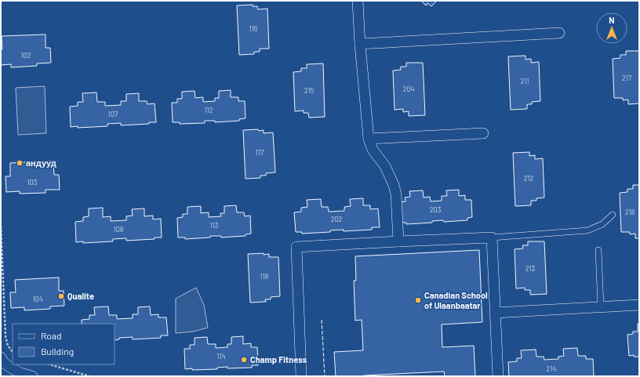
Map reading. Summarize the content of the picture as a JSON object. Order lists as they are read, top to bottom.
{
  "places": [
    "андууд",
    "Qualite",
    "Canadian School of Ulaanbaatar",
    "Champ Fitness"
  ],
  "house_numbers": [
    "116",
    "102",
    "217",
    "211",
    "204",
    "215",
    "112",
    "107",
    "117",
    "212",
    "103",
    "203",
    "218",
    "202",
    "113",
    "108",
    "213",
    "118",
    "104",
    "114",
    "214"
  ],
  "legend": ["Road", "Building"],
  "north": "top"
}
